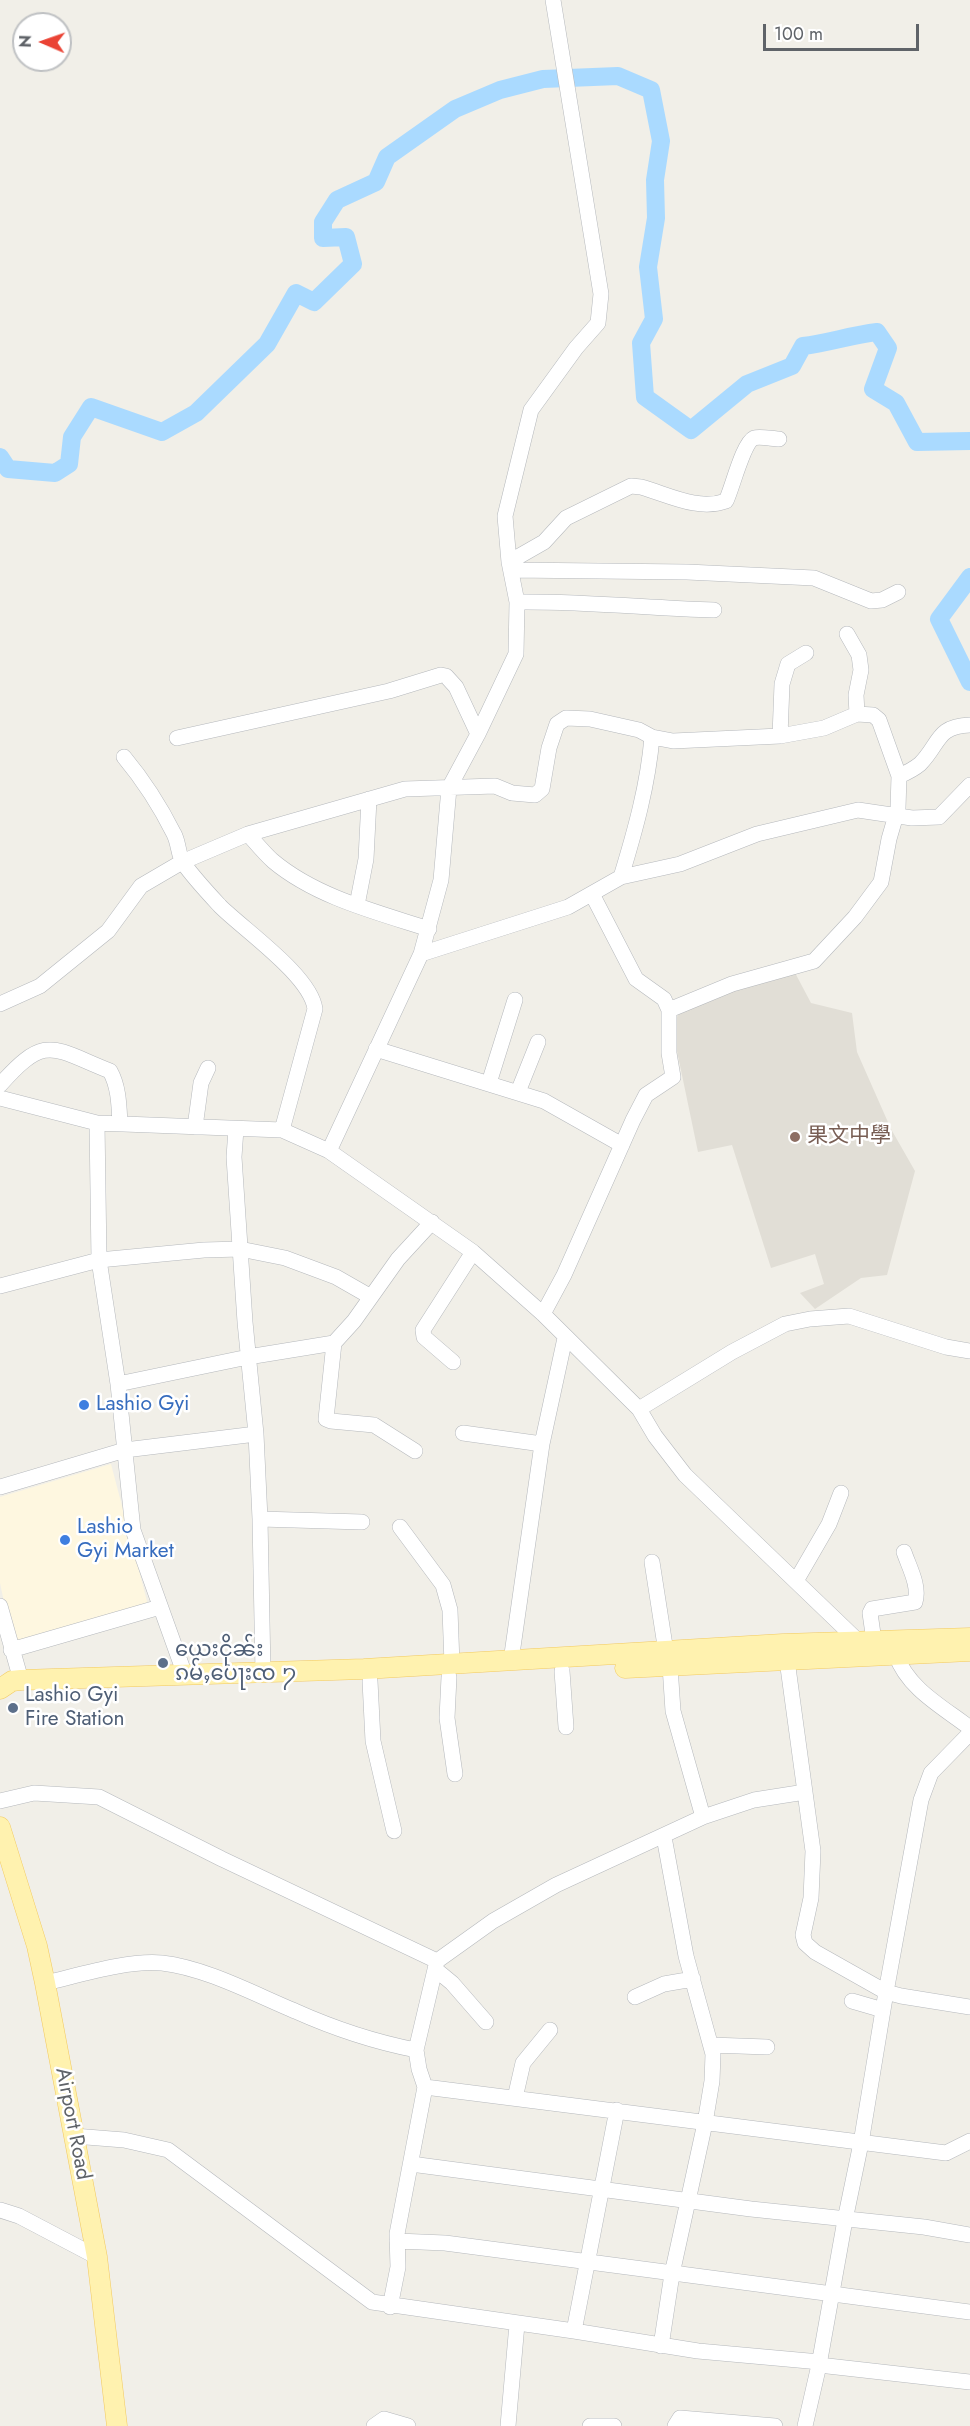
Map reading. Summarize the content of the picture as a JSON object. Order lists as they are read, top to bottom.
{
  "streets": {
    "main road": ["Airport Road"]
  },
  "places": [
    "果文中學",
    "Lashio Gyi",
    "Lashio Gyi Market",
    "ယေးငိုၼ်း ၵမ်ႇပေႃးၸ ႒",
    "Lashio Gyi Fire Station"
  ],
  "scale_bar": "100 m",
  "north": "left"
}
